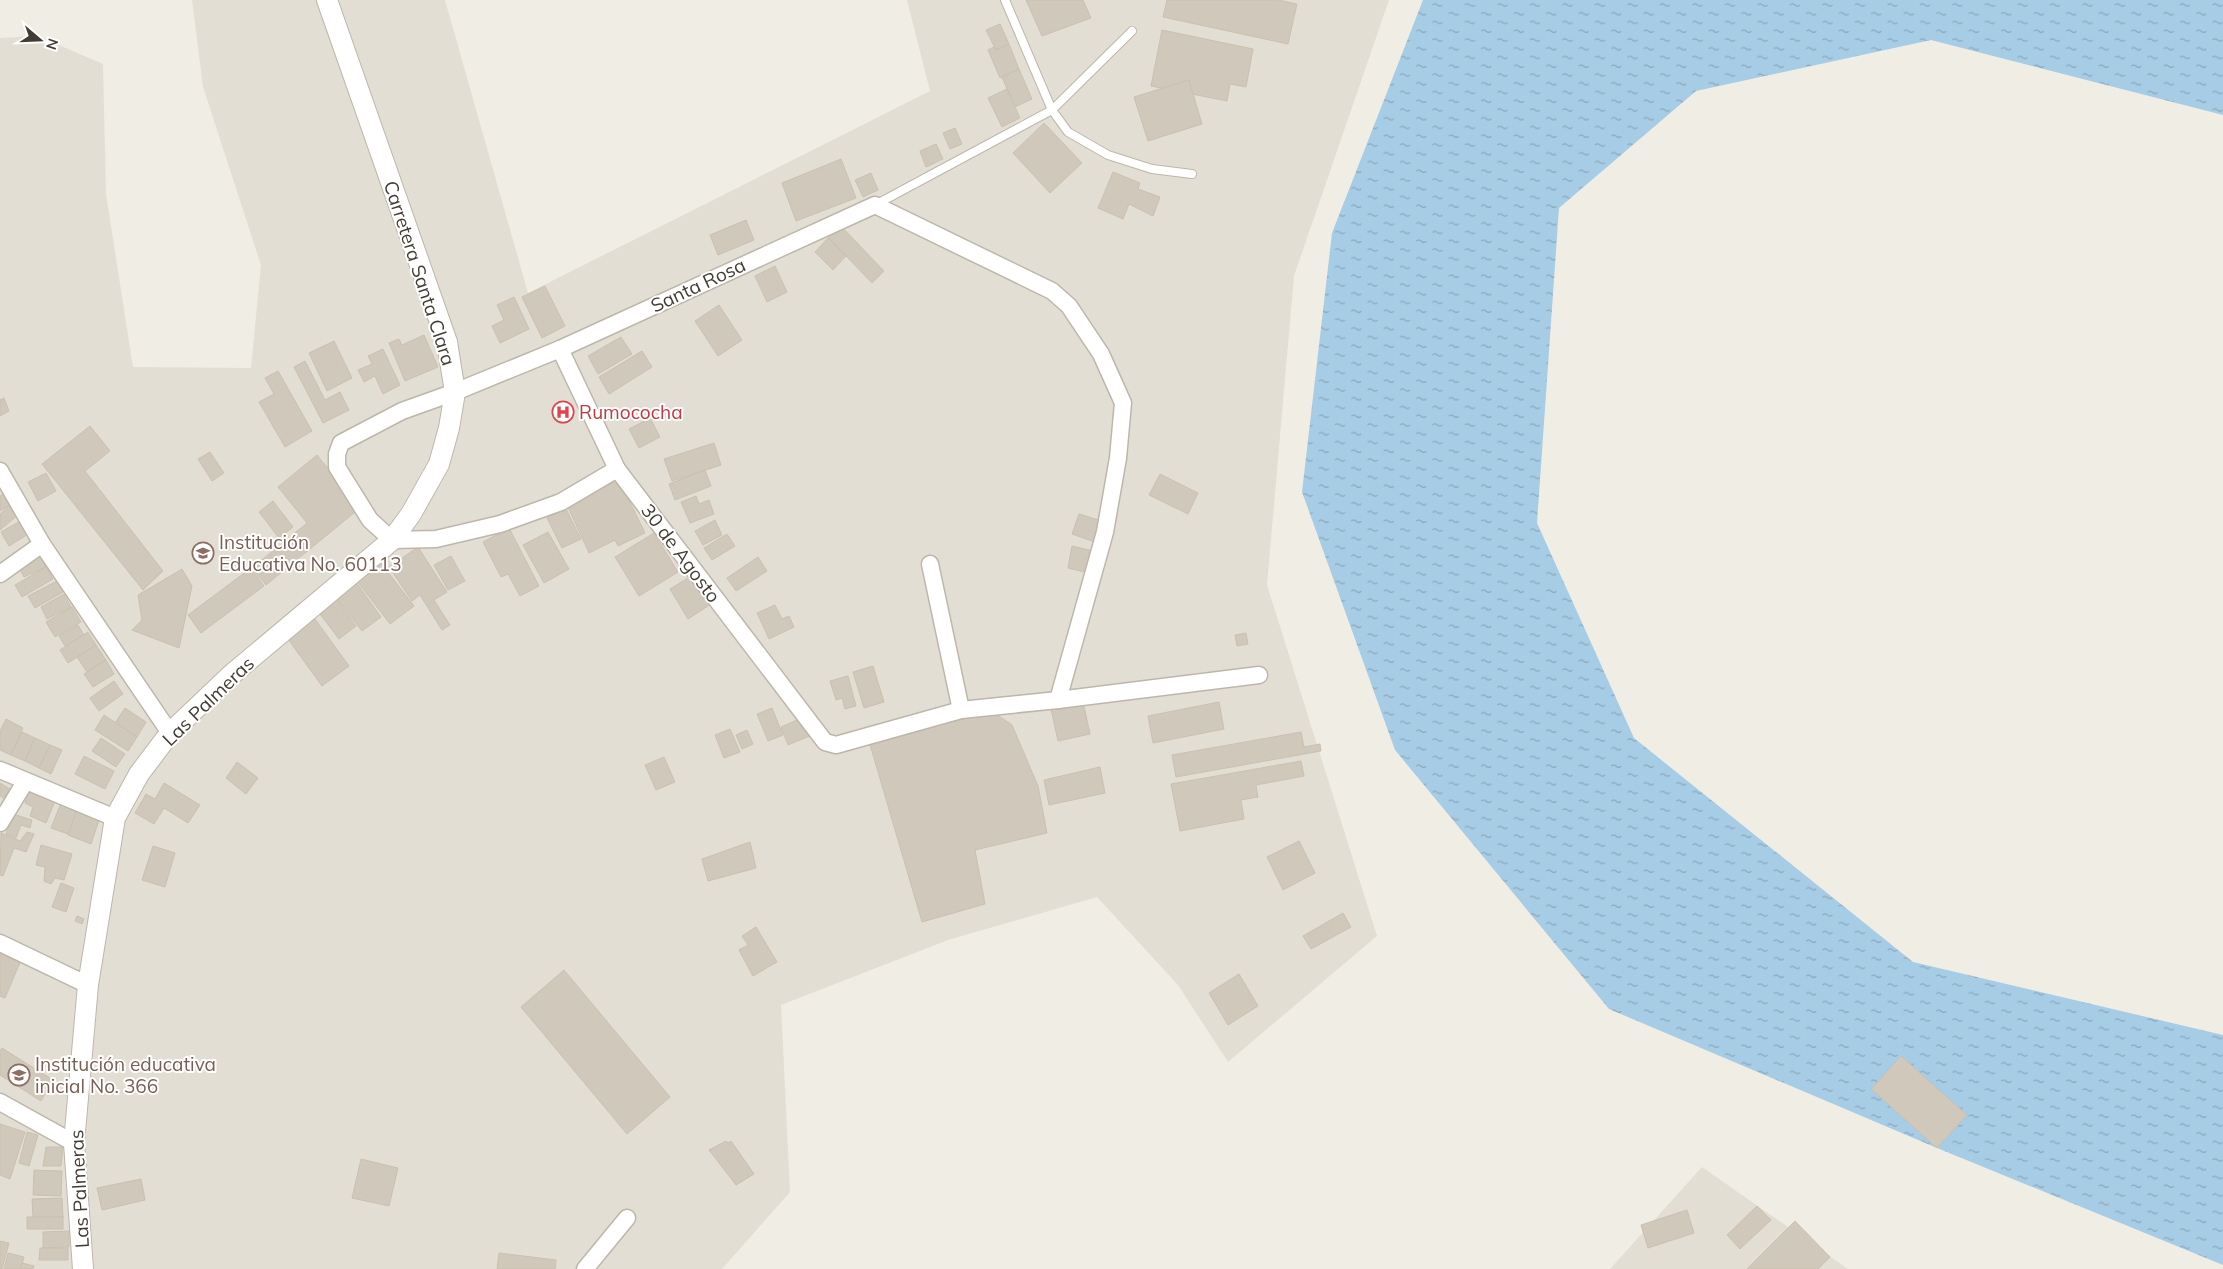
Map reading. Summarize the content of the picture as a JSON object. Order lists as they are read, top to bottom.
{
  "streets": {
    "street": [
      "Carretera Santa Clara",
      "Santa Rosa",
      "30 de Agosto",
      "Las Palmeras"
    ]
  },
  "crossings": [
    ["Carretera Santa Clara", "Santa Rosa"],
    ["Carretera Santa Clara", "Las Palmeras"],
    ["Santa Rosa", "30 de Agosto"],
    ["Santa Rosa", "Las Palmeras"]
  ],
  "places": {
    "hospital": ["Rumococha"],
    "school or university": ["Institución Educativa No. 60113", "Institución educativa inicial No. 366"]
  },
  "north": "right"
}
